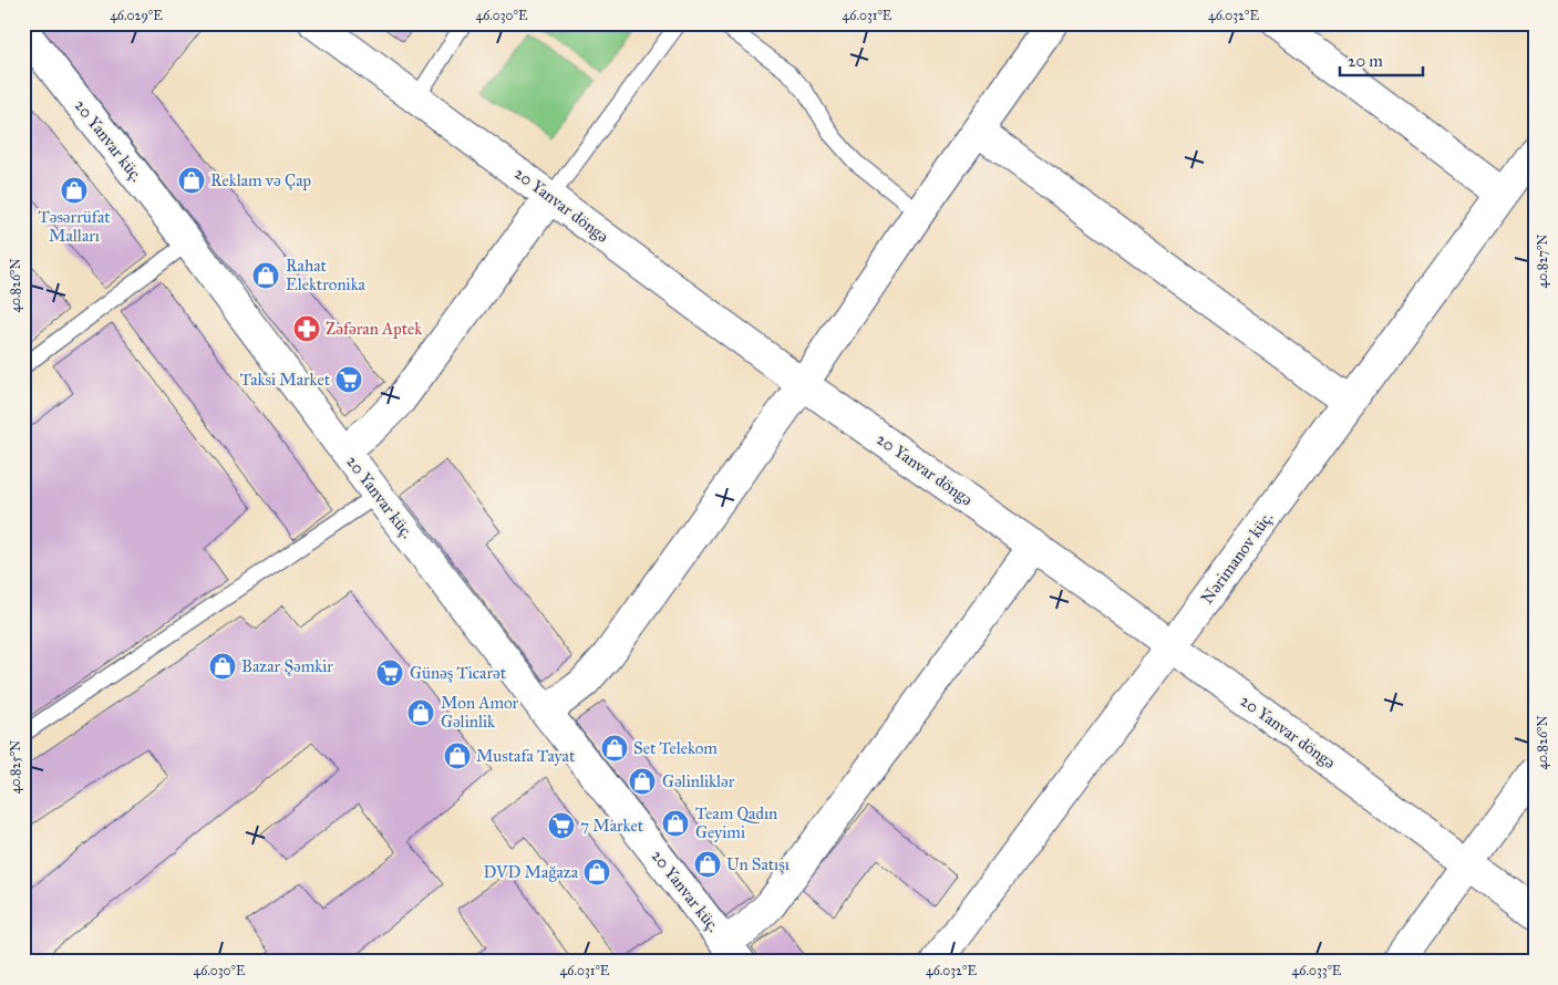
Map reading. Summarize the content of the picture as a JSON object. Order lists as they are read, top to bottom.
{
  "streets": {
    "street": ["20 Yanvar küç.", "20 Yanvar döngə", "Nərimanov küç."]
  },
  "crossings": [
    ["20 Yanvar döngə", "Nərimanov küç."]
  ],
  "places": {
    "shop": [
      "Reklam və Çap",
      "Təsərrüfat Malları",
      "Rahat Elektronika",
      "Bazar Şəmkir",
      "Mon Amor Gəlinlik",
      "Set Telekom",
      "Mustafa Tayat",
      "Gəlinliklər",
      "Team Qadın Geyimi",
      "Un Satışı",
      "DVD Mağaza"
    ],
    "pharmacy": ["Zəfəran Aptek"],
    "supermarket": ["Taksi Market", "Günəş Ticarət", "7 Market"]
  },
  "scale_bar": "20 m",
  "coordinates": [
    "46.029°E",
    "46.030°E",
    "46.031°E",
    "46.032°E",
    "40.827°N",
    "40.826°N",
    "40.825°N",
    "46.033°E"
  ]
}
